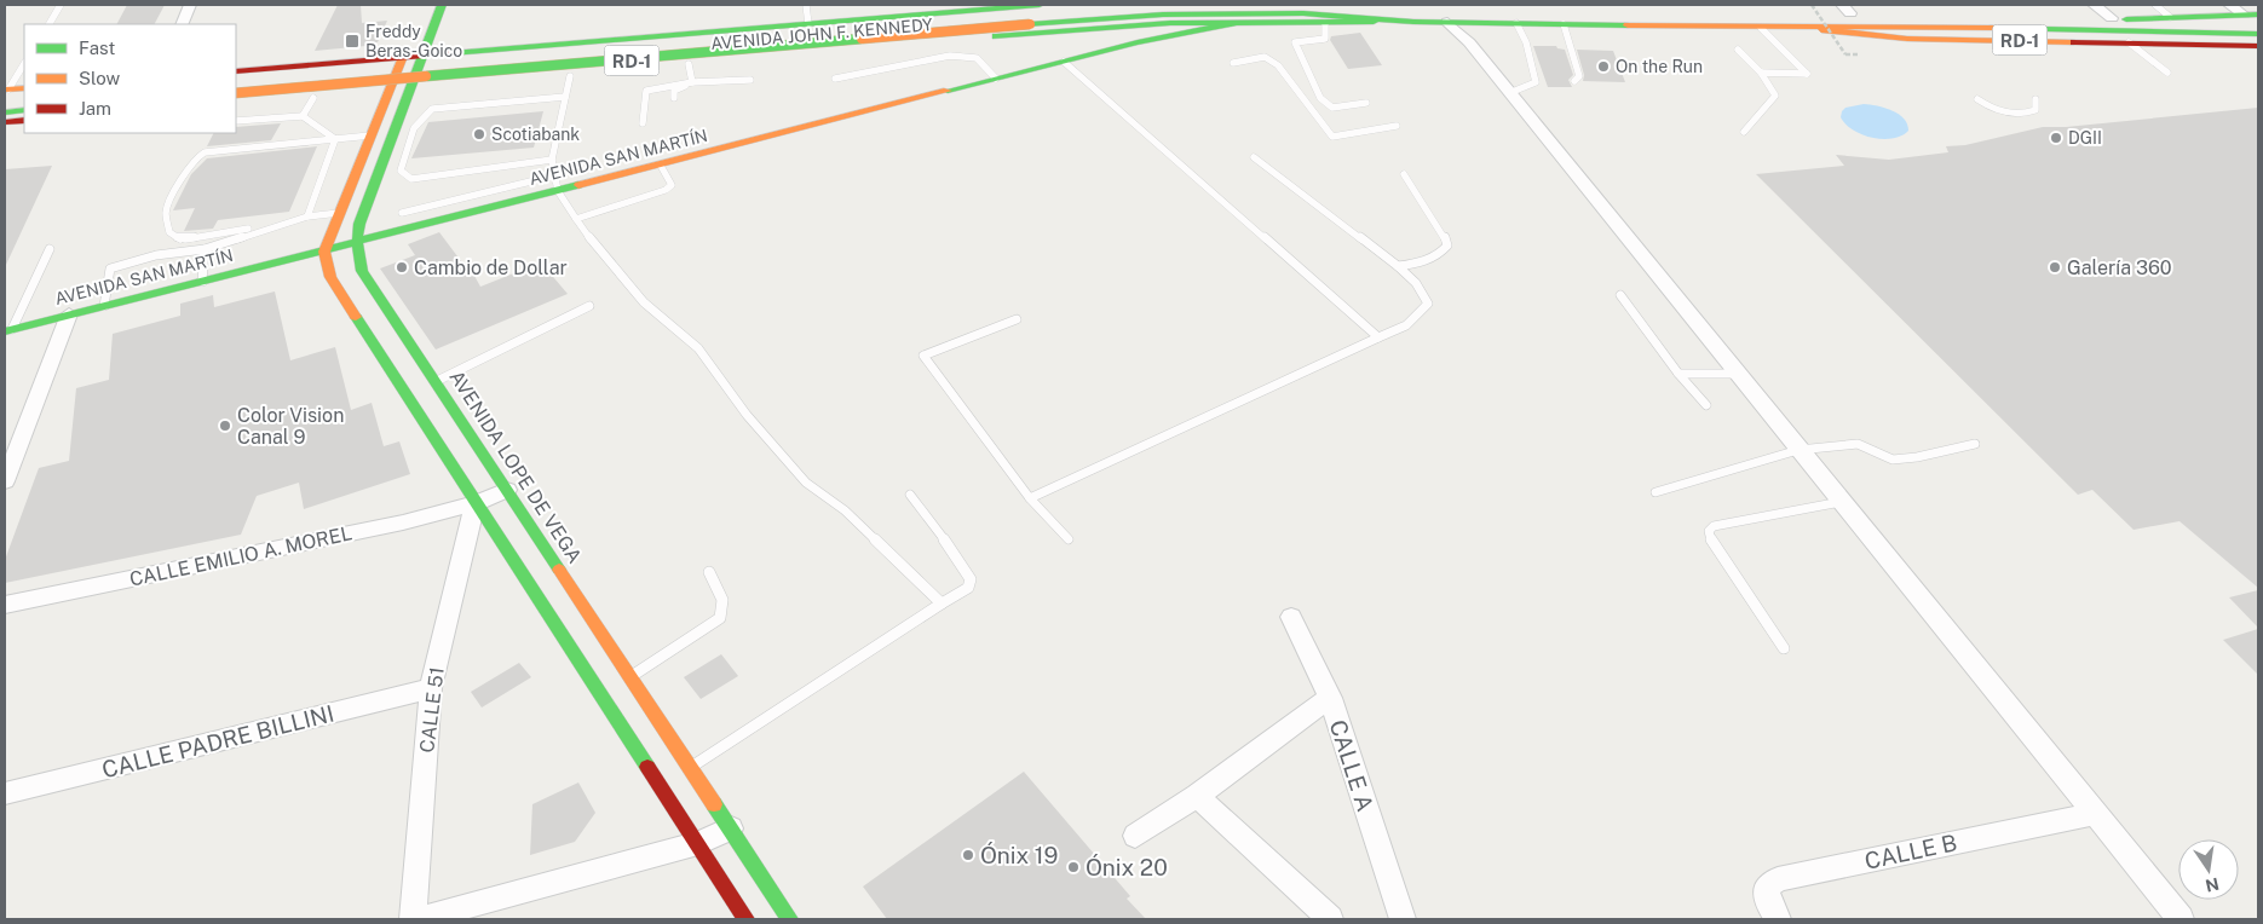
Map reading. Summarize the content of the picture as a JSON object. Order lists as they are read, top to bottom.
{
  "streets": {
    "main road": [
      "AVENIDA JOHN F. KENNEDY",
      "RD-1",
      "AVENIDA SAN MARTÍN",
      "AVENIDA LOPE DE VEGA"
    ],
    "street": [
      "CALLE EMILIO A. MOREL",
      "CALLE 51",
      "CALLE PADRE BILLINI",
      "CALLE A",
      "CALLE B"
    ]
  },
  "crossings": [
    ["AVENIDA JOHN F. KENNEDY", "RD-1"],
    ["AVENIDA JOHN F. KENNEDY", "AVENIDA SAN MARTÍN"],
    ["AVENIDA JOHN F. KENNEDY", "AVENIDA LOPE DE VEGA"],
    ["AVENIDA SAN MARTÍN", "AVENIDA LOPE DE VEGA"],
    ["AVENIDA LOPE DE VEGA", "CALLE EMILIO A. MOREL"],
    ["CALLE EMILIO A. MOREL", "CALLE 51"],
    ["CALLE 51", "CALLE PADRE BILLINI"]
  ],
  "places": {
    "transit": ["Freddy Beras-Goico"],
    "other": [
      "On the Run",
      "Scotiabank",
      "DGII",
      "Cambio de Dollar",
      "Galería 360",
      "Color Vision Canal 9",
      "Ónix 19",
      "Ónix 20"
    ]
  },
  "legend": ["Fast", "Slow", "Jam"],
  "north": "bottom"
}
